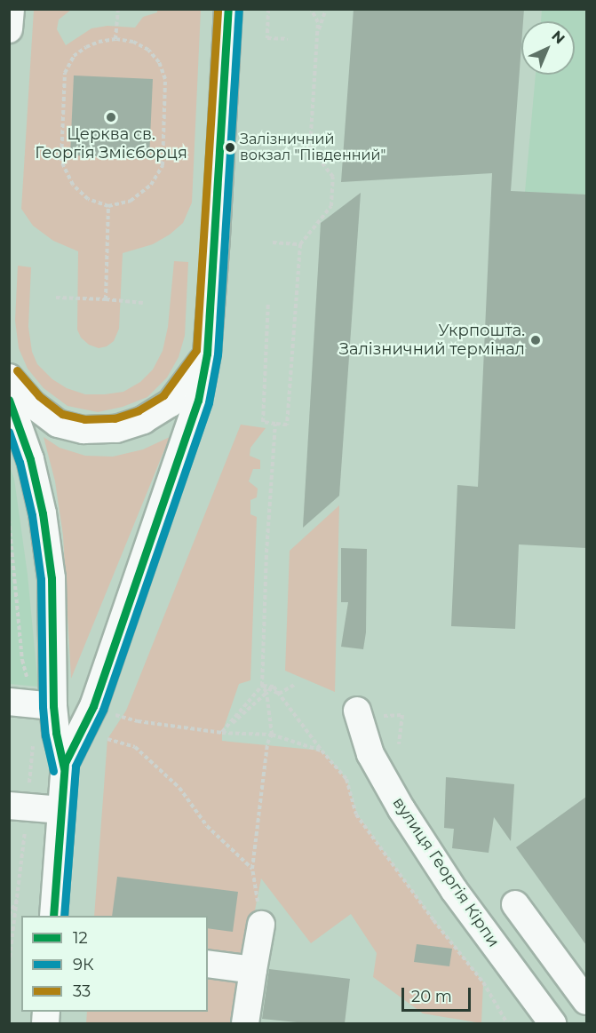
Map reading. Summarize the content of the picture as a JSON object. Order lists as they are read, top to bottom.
{
  "streets": {
    "street": ["вулиця Георгія Кірпи"]
  },
  "places": ["Церква св. Георгія Змієборця", "Залізничний вокзал \"Південний\"", "Укрпошта. Залізничний термінал"],
  "lines": ["transit line 12", "transit line 33", "transit line 9К"],
  "legend": ["12", "9К", "33"],
  "scale_bar": "20 m",
  "north": "top right"
}
